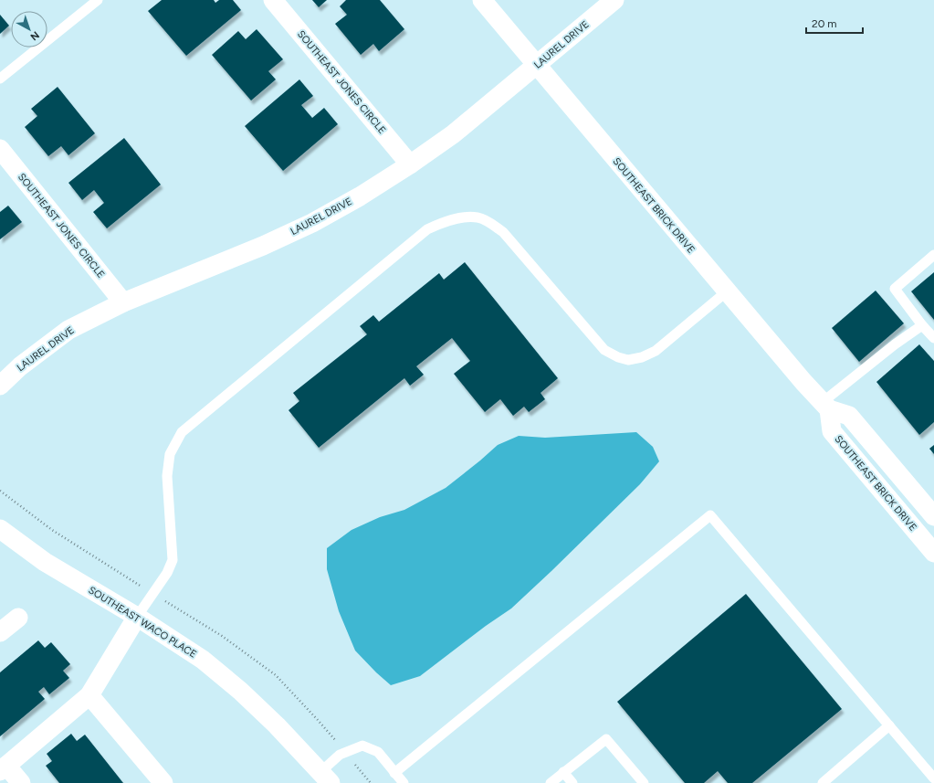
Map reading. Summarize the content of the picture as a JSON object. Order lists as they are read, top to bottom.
{
  "streets": {
    "street": [
      "LAUREL DRIVE",
      "SOUTHEAST JONES CIRCLE",
      "SOUTHEAST BRICK DRIVE",
      "SOUTHEAST WACO PLACE"
    ]
  },
  "crossings": [
    ["LAUREL DRIVE", "SOUTHEAST JONES CIRCLE"],
    ["LAUREL DRIVE", "SOUTHEAST BRICK DRIVE"]
  ],
  "scale_bar": "20 m",
  "north": "bottom right"
}
